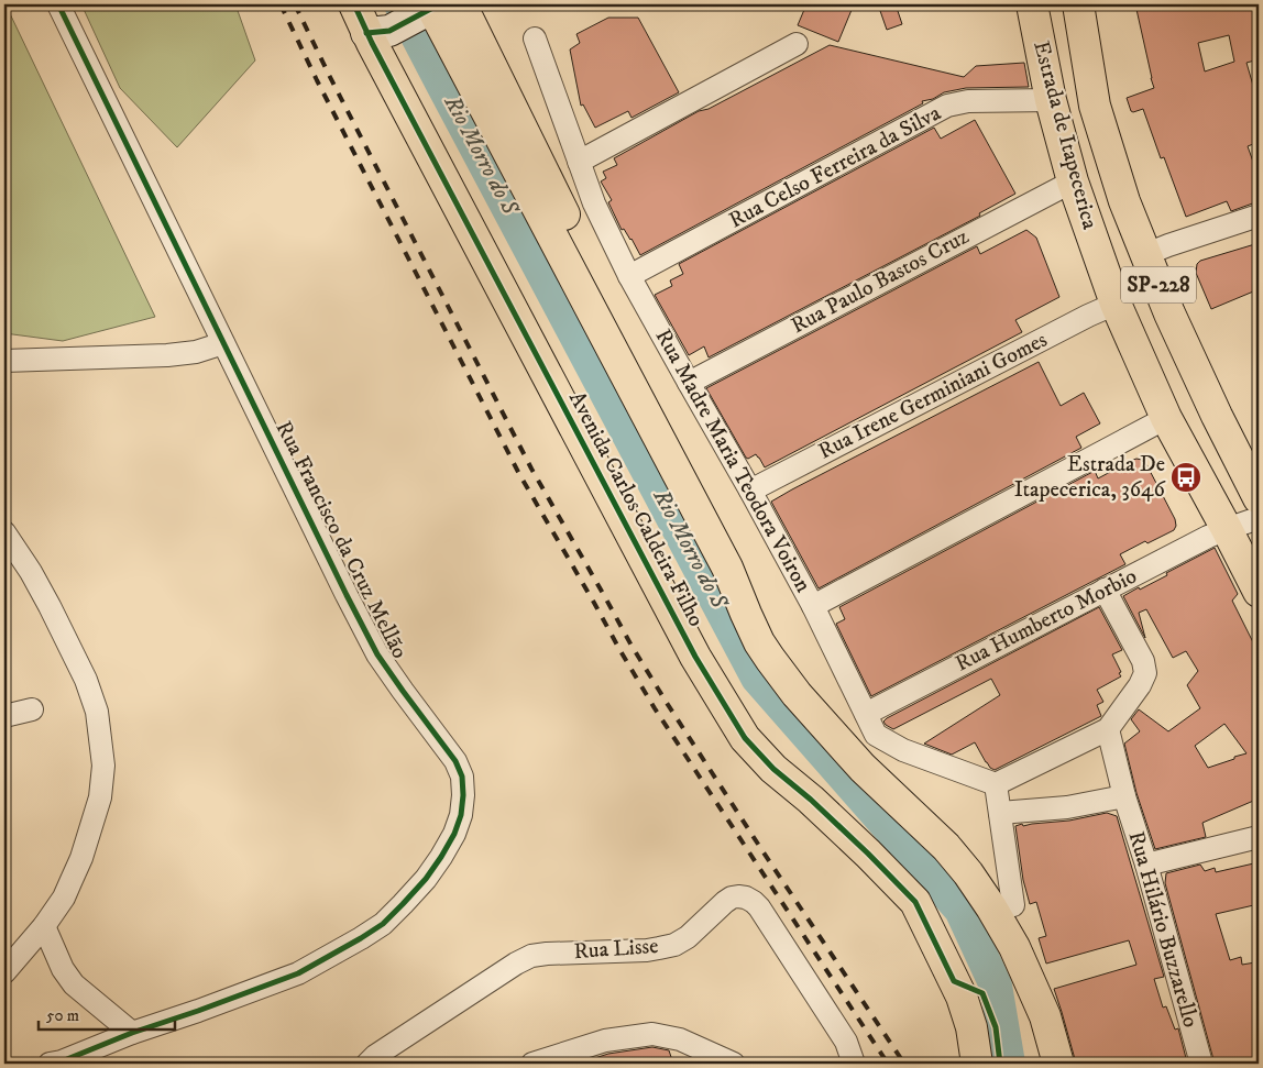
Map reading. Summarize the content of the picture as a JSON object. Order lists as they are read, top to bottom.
{
  "streets": {
    "main road": ["Estrada de Itapecerica", "SP-228", "Avenida Carlos Caldeira Filho"],
    "street": [
      "Rua Celso Ferreira da Silva",
      "Rua Paulo Bastos Cruz",
      "Rua Irene Germiniani Gomes",
      "Rua Madre Maria Teodora Voiron",
      "Rua Francisco da Cruz Mellão",
      "Rua Humberto Morbio",
      "Rua Hilário Buzzarello",
      "Rua Lisse"
    ]
  },
  "crossings": [
    ["Estrada de Itapecerica", "Rua Celso Ferreira da Silva"],
    ["Estrada de Itapecerica", "Rua Paulo Bastos Cruz"],
    ["Estrada de Itapecerica", "Rua Irene Germiniani Gomes"],
    ["Estrada de Itapecerica", "Rua Humberto Morbio"],
    ["Rua Celso Ferreira da Silva", "Rua Madre Maria Teodora Voiron"],
    ["Rua Paulo Bastos Cruz", "Rua Madre Maria Teodora Voiron"],
    ["Rua Irene Germiniani Gomes", "Rua Madre Maria Teodora Voiron"],
    ["Rua Madre Maria Teodora Voiron", "Rua Humberto Morbio"]
  ],
  "water": ["Rio Morro do S"],
  "places": {
    "bus stop": ["Estrada De Itapecerica, 3646"]
  },
  "scale_bar": "50 m"
}
